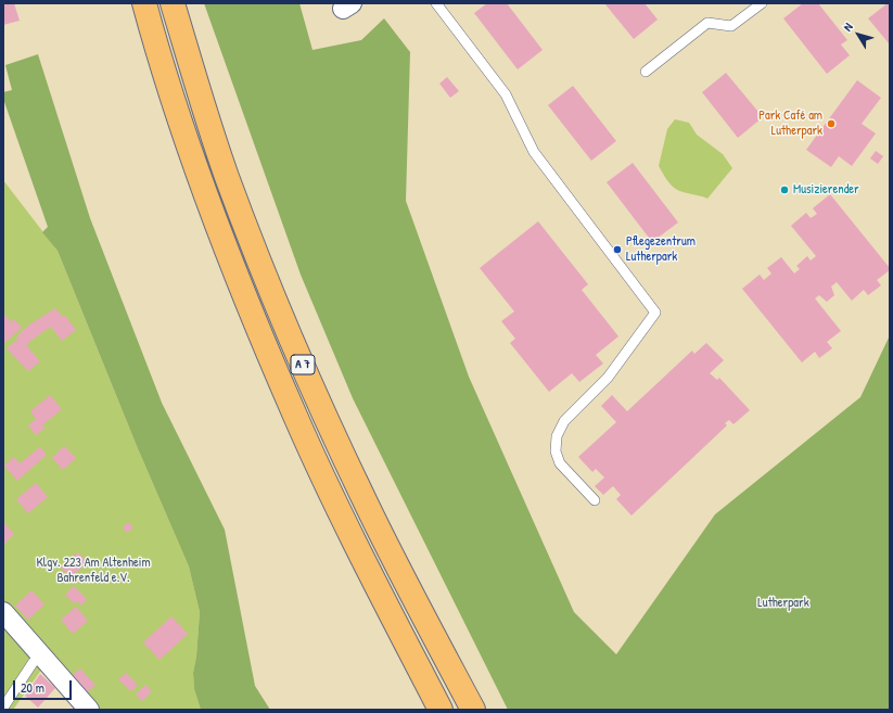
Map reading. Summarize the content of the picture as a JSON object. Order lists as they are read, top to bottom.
{
  "streets": {
    "highway": ["A 7"]
  },
  "parks": ["Klgv. 223 Am Altenheim Bahrenfeld e.V.", "Lutherpark"],
  "places": ["Park Café am Lutherpark", "Musizierender", "Pflegezentrum Lutherpark"],
  "scale_bar": "20 m",
  "north": "top left"
}
